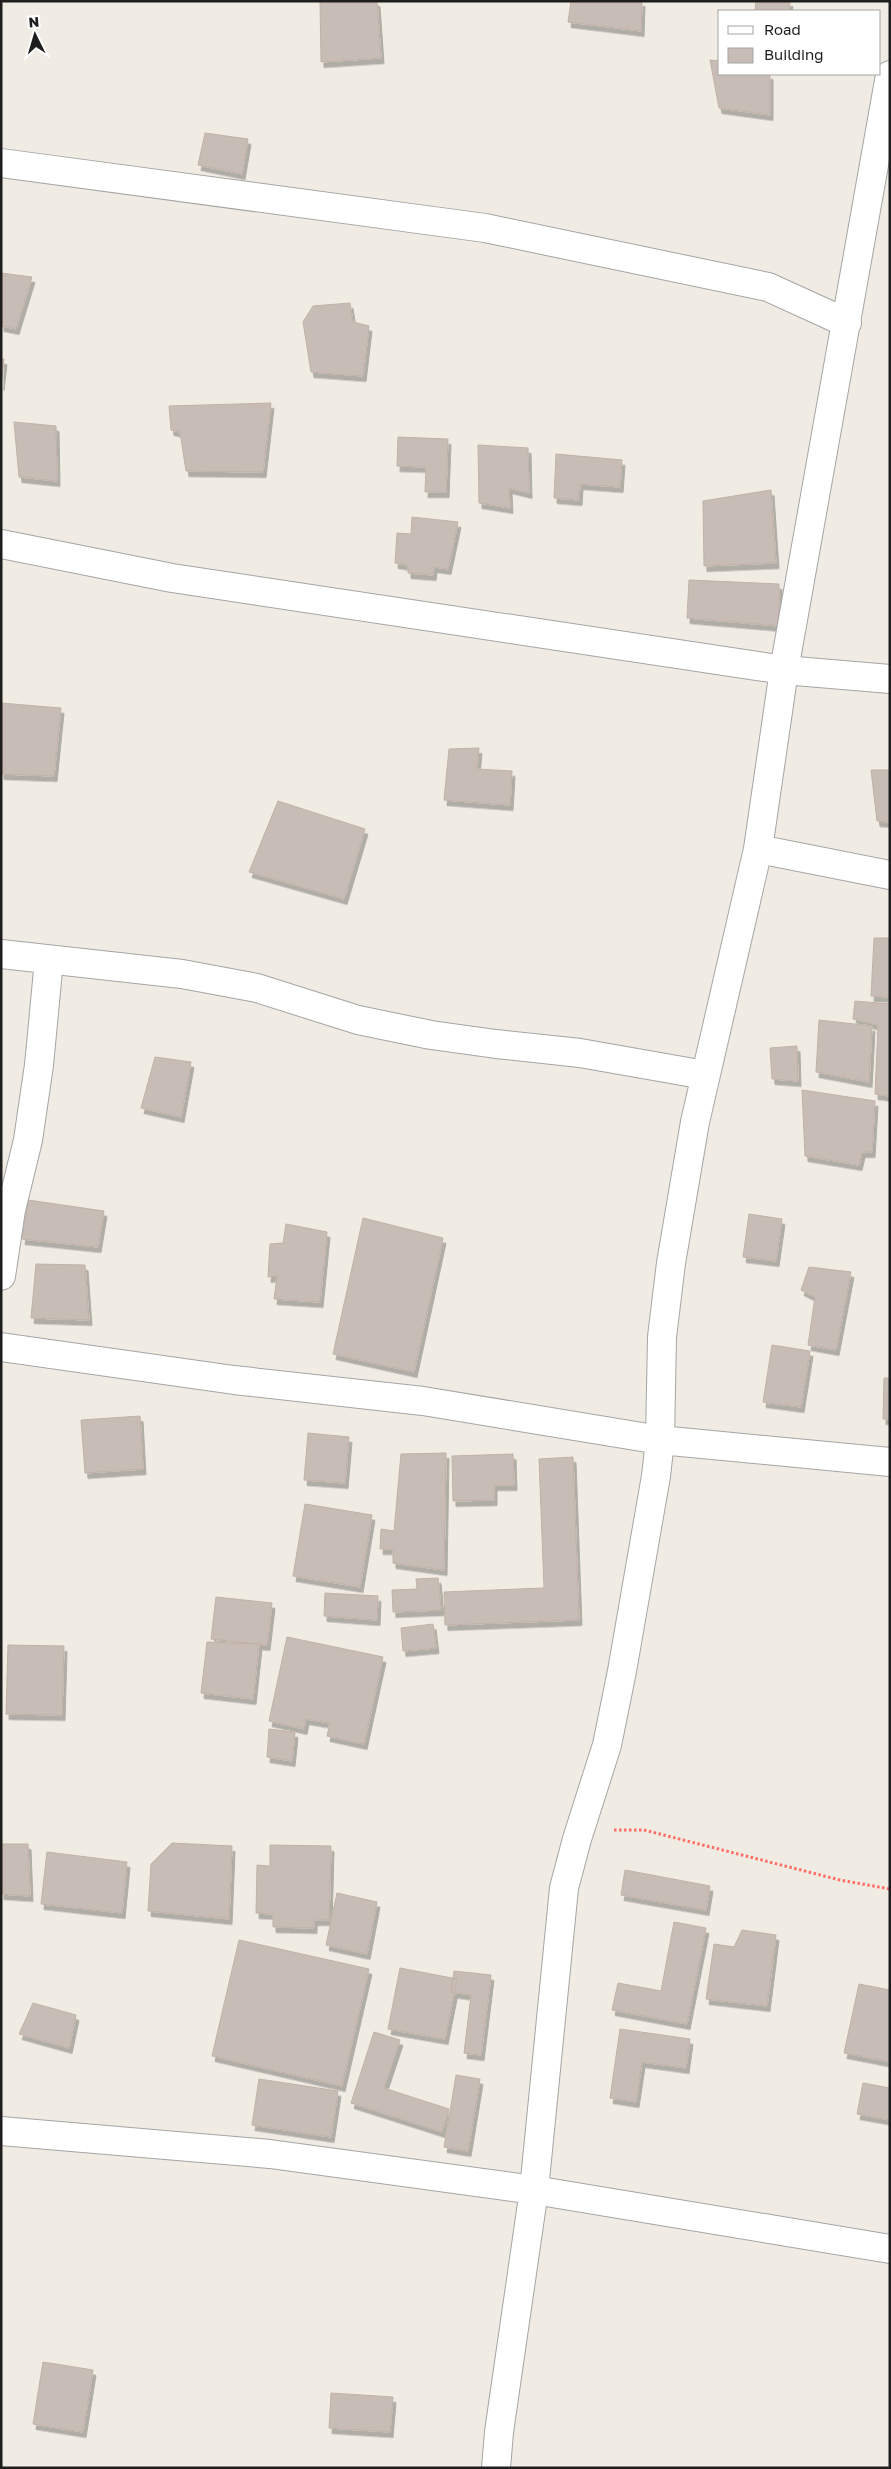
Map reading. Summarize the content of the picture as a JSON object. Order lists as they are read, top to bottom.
{
  "legend": ["Road", "Building"],
  "north": "top"
}
